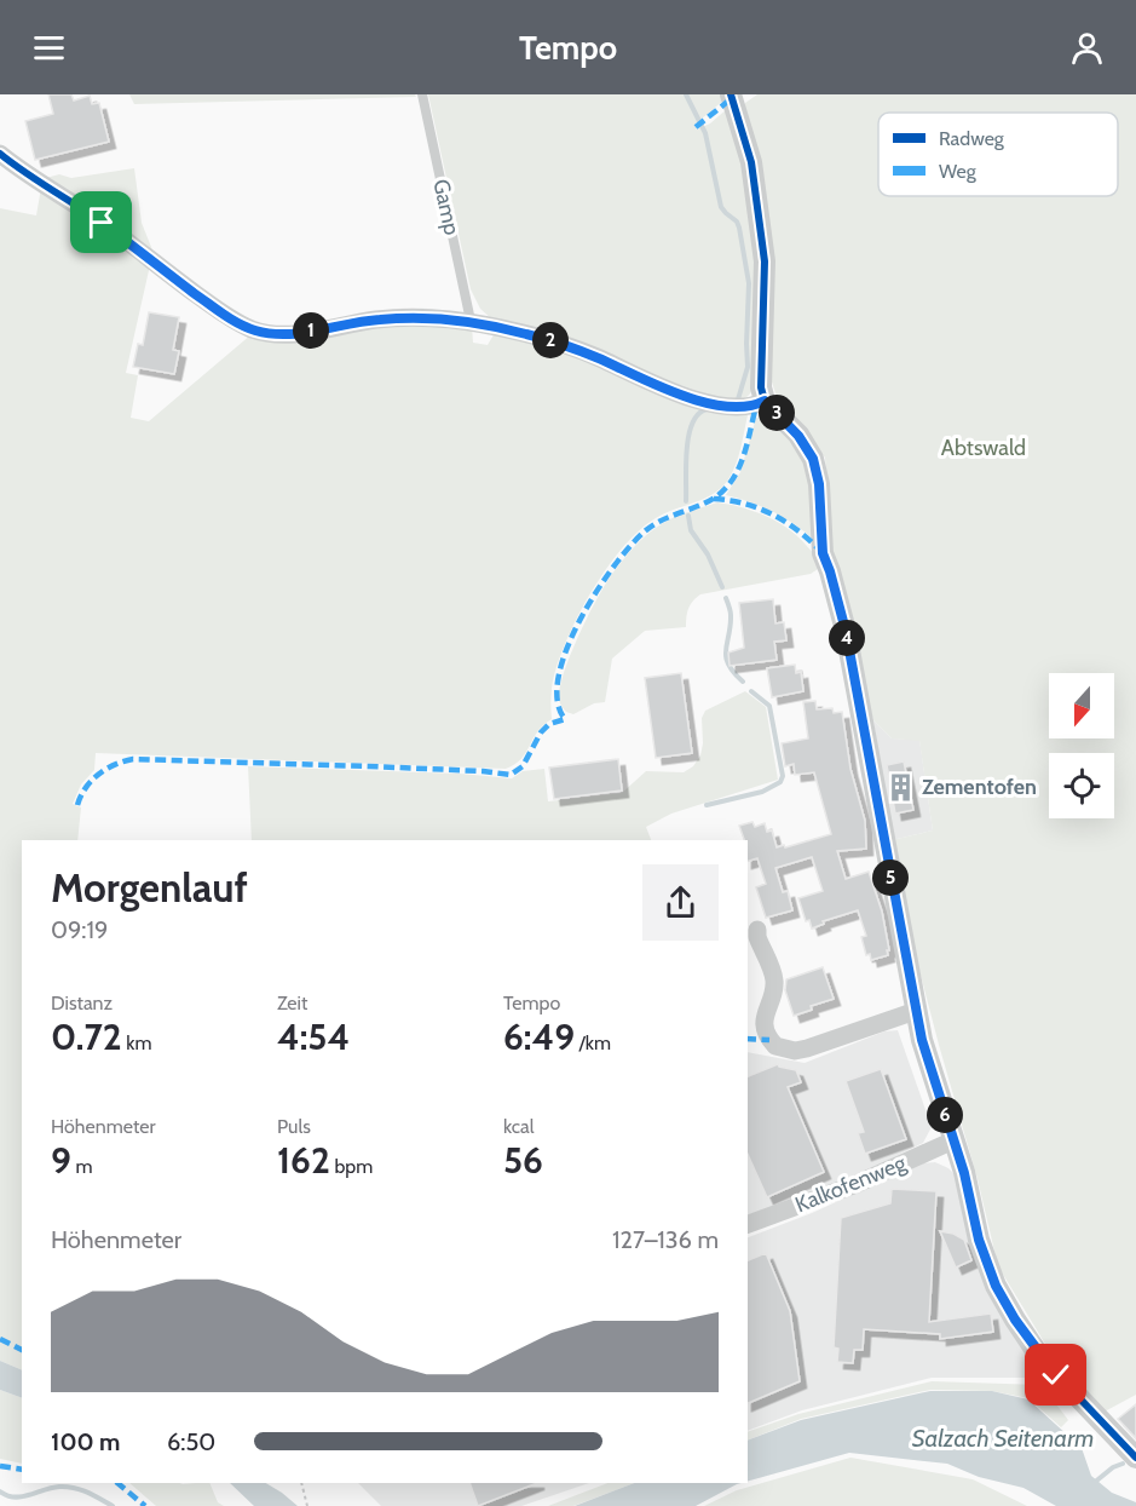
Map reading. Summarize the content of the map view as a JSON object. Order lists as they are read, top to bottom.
{
  "streets": {
    "street": ["Kalkofenweg"],
    "lane": ["Gamp"]
  },
  "water": ["Salzach Seitenarm"],
  "parks": ["Abtswald"],
  "places": {
    "building": ["Zementofen"]
  },
  "legend": ["Radweg", "Weg"],
  "north": "bottom",
  "page": {
    "header": "Tempo",
    "pins": [
      "1",
      "2",
      "3",
      "4",
      "5",
      "6"
    ],
    "heading": ["Morgenlauf", "09:19"],
    "stats": [
      ["Distanz", "0.72 km"],
      ["Zeit", "4:54"],
      ["Tempo", "6:49 /km"],
      ["Höhenmeter", "9 m"],
      ["Puls", "162 bpm"],
      ["kcal", "56"]
    ],
    "chart": ["Höhenmeter", "127–136 m"],
    "list": [
      {
        "name": "100 m",
        "note": "6:50"
      }
    ]
  }
}
